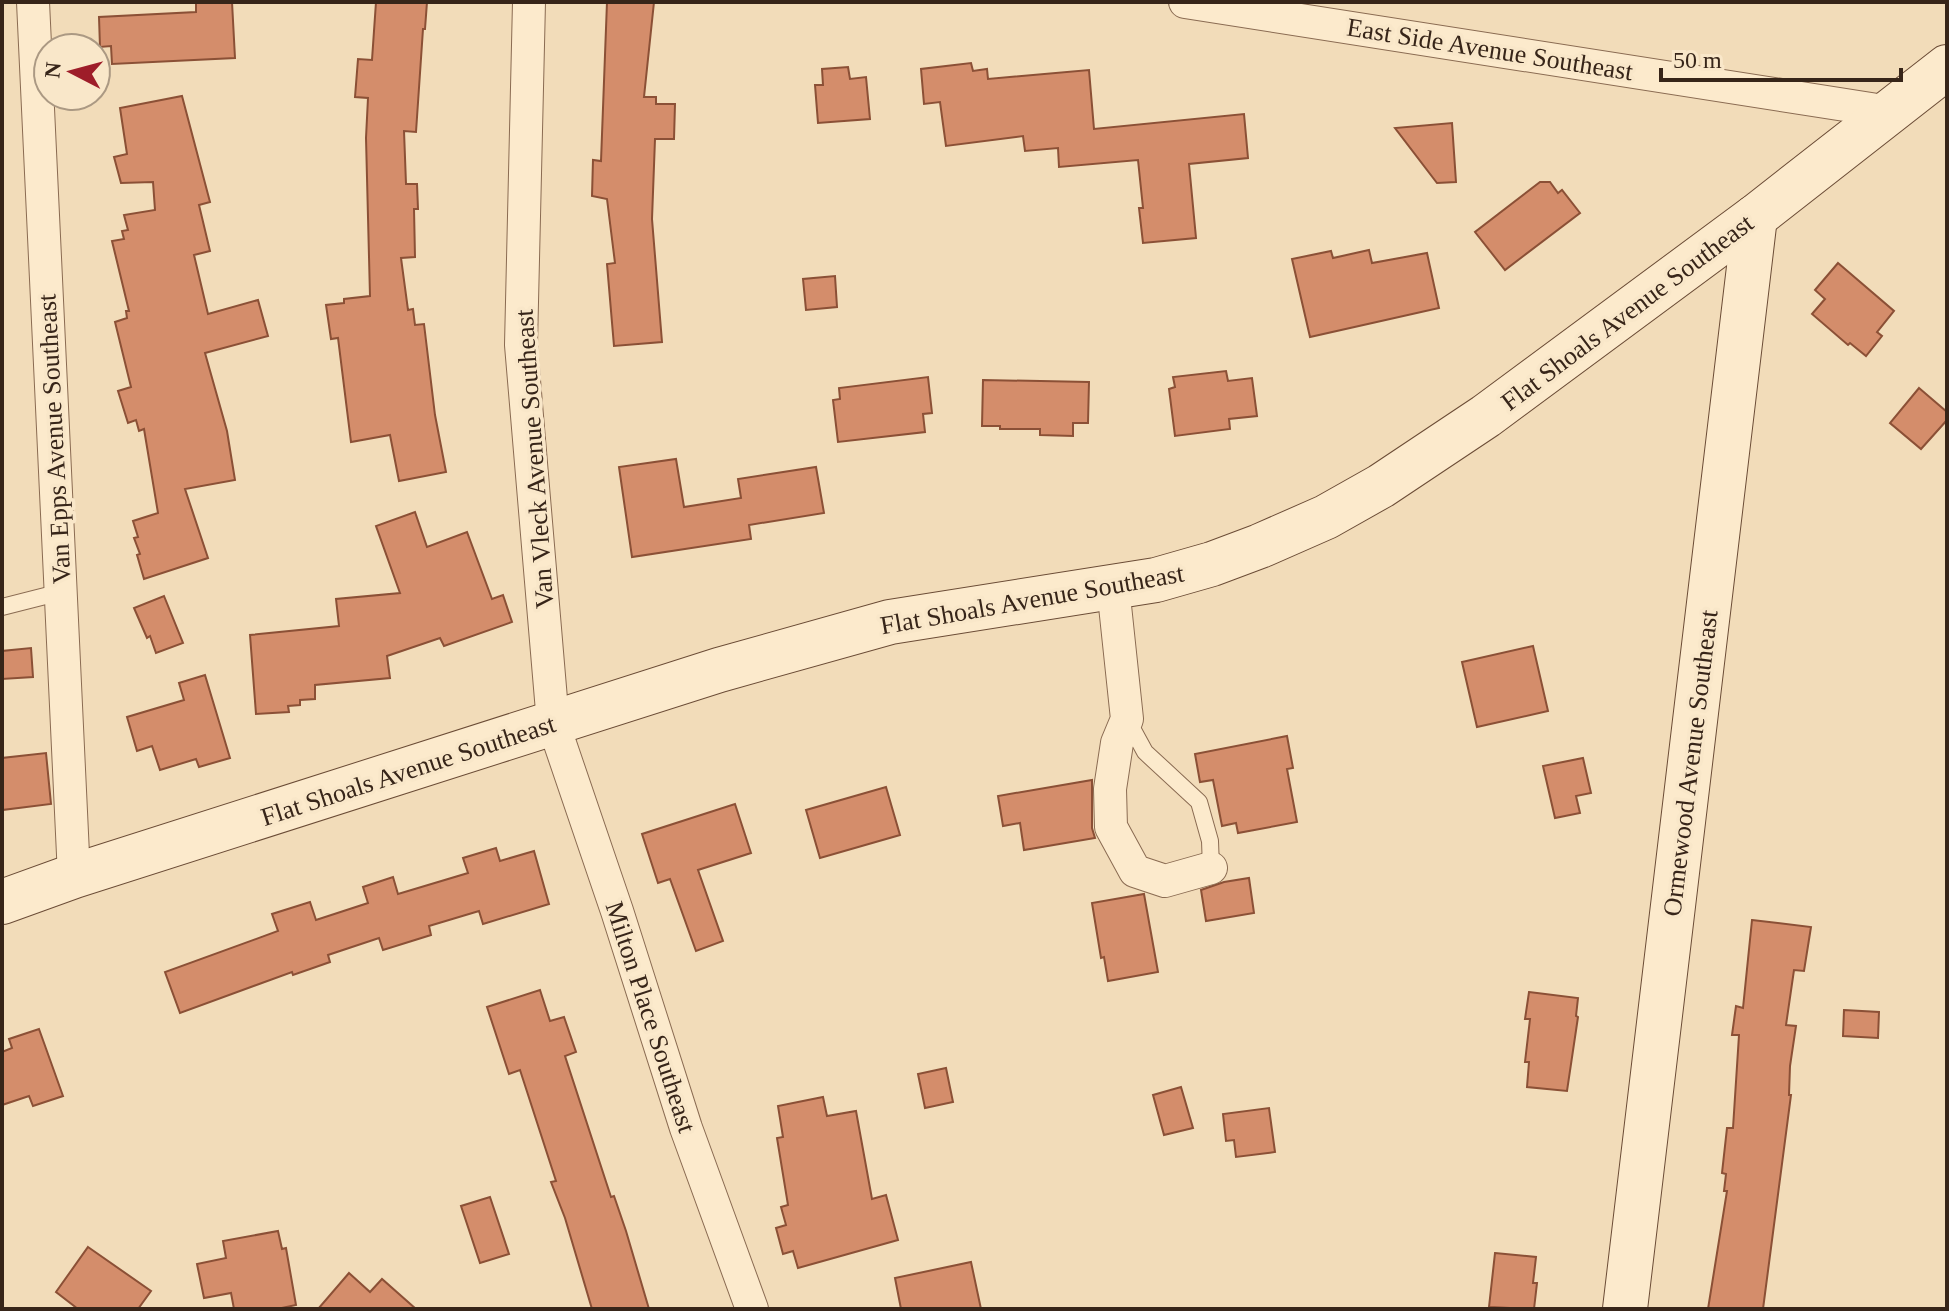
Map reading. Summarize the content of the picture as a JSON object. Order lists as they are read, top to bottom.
{
  "streets": {
    "street": [
      "East Side Avenue Southeast",
      "Flat Shoals Avenue Southeast",
      "Van Epps Avenue Southeast",
      "Van Vleck Avenue Southeast",
      "Ormewood Avenue Southeast",
      "Milton Place Southeast"
    ]
  },
  "crossings": [
    ["East Side Avenue Southeast", "Flat Shoals Avenue Southeast"],
    ["Flat Shoals Avenue Southeast", "Van Epps Avenue Southeast"],
    ["Flat Shoals Avenue Southeast", "Van Vleck Avenue Southeast"],
    ["Flat Shoals Avenue Southeast", "Ormewood Avenue Southeast"],
    ["Flat Shoals Avenue Southeast", "Milton Place Southeast"],
    ["Van Vleck Avenue Southeast", "Milton Place Southeast"]
  ],
  "scale_bar": "50 m",
  "north": "left"
}
